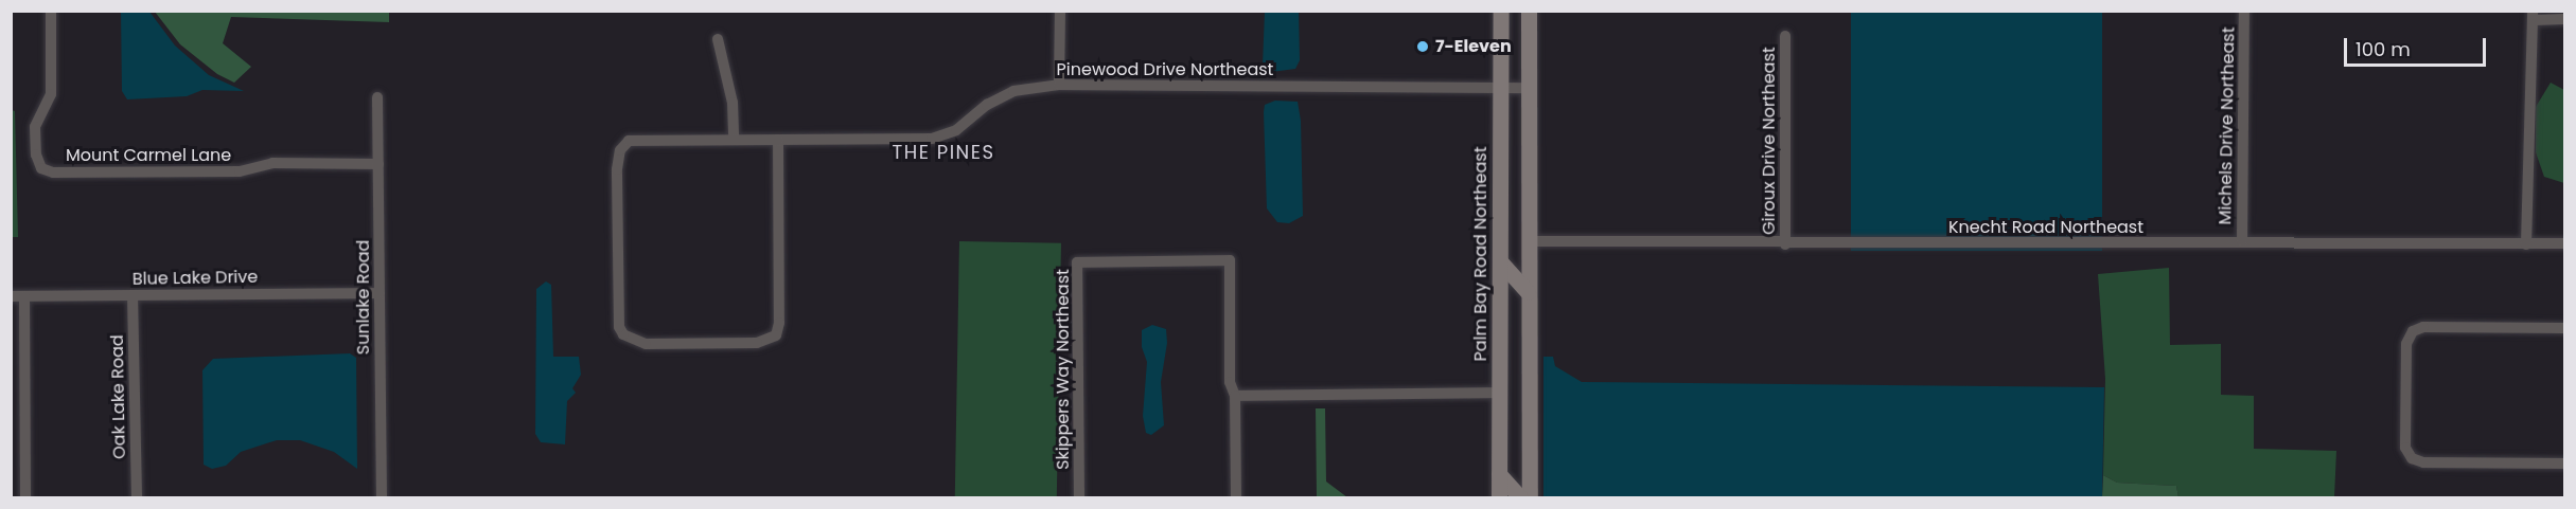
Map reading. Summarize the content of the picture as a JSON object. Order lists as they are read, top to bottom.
{
  "streets": {
    "main road": ["Palm Bay Road Northeast"],
    "street": [
      "Pinewood Drive Northeast",
      "Michels Drive Northeast",
      "Giroux Drive Northeast",
      "Mount Carmel Lane",
      "Knecht Road Northeast",
      "Blue Lake Drive",
      "Sunlake Road",
      "Skippers Way Northeast",
      "Oak Lake Road"
    ]
  },
  "crossings": [
    ["Pinewood Drive Northeast", "Palm Bay Road Northeast"],
    ["Michels Drive Northeast", "Knecht Road Northeast"],
    ["Giroux Drive Northeast", "Knecht Road Northeast"],
    ["Mount Carmel Lane", "Sunlake Road"],
    ["Blue Lake Drive", "Sunlake Road"],
    ["Blue Lake Drive", "Oak Lake Road"]
  ],
  "districts": ["THE PINES"],
  "places": ["7-Eleven"],
  "scale_bar": "100 m"
}
